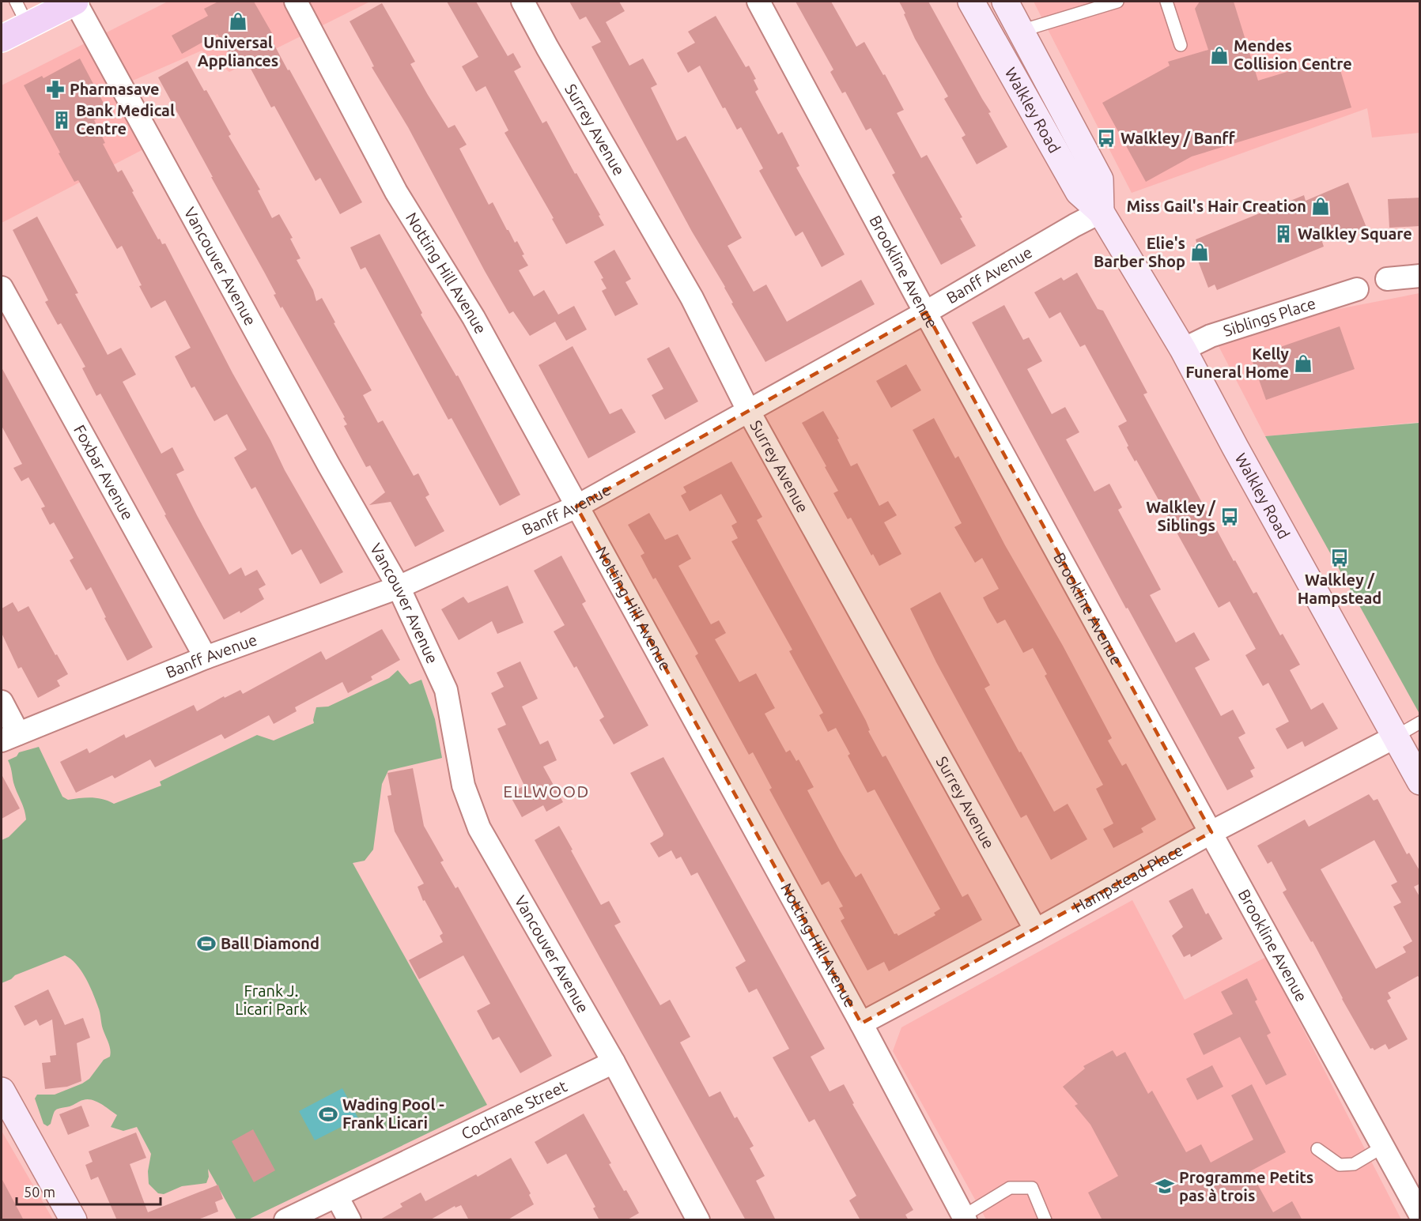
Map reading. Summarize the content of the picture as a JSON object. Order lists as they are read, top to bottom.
{
  "streets": {
    "main road": ["Walkley Road"],
    "street": [
      "Surrey Avenue",
      "Vancouver Avenue",
      "Brookline Avenue",
      "Notting Hill Avenue",
      "Banff Avenue",
      "Siblings Place",
      "Foxbar Avenue",
      "Hampstead Place",
      "Cochrane Street"
    ]
  },
  "crossings": [
    ["Walkley Road", "Banff Avenue"],
    ["Walkley Road", "Siblings Place"],
    ["Walkley Road", "Hampstead Place"],
    ["Surrey Avenue", "Banff Avenue"],
    ["Surrey Avenue", "Hampstead Place"],
    ["Vancouver Avenue", "Banff Avenue"],
    ["Vancouver Avenue", "Cochrane Street"],
    ["Brookline Avenue", "Banff Avenue"],
    ["Brookline Avenue", "Hampstead Place"],
    ["Notting Hill Avenue", "Banff Avenue"],
    ["Notting Hill Avenue", "Hampstead Place"],
    ["Banff Avenue", "Foxbar Avenue"]
  ],
  "districts": ["ELLWOOD"],
  "parks": ["Frank J. Licari Park"],
  "places": {
    "shop": [
      "Universal Appliances",
      "Mendes Collision Centre",
      "Miss Gail's Hair Creation",
      "Elie's Barber Shop",
      "Kelly Funeral Home"
    ],
    "pharmacy": ["Pharmasave"],
    "building": ["Bank Medical Centre", "Walkley Square"],
    "bus stop": ["Walkley / Banff", "Walkley / Siblings", "Walkley / Hampstead"],
    "sports": ["Ball Diamond", "Wading Pool - Frank Licari"],
    "school or university": ["Programme Petits pas à trois"]
  },
  "scale_bar": "50 m"
}
